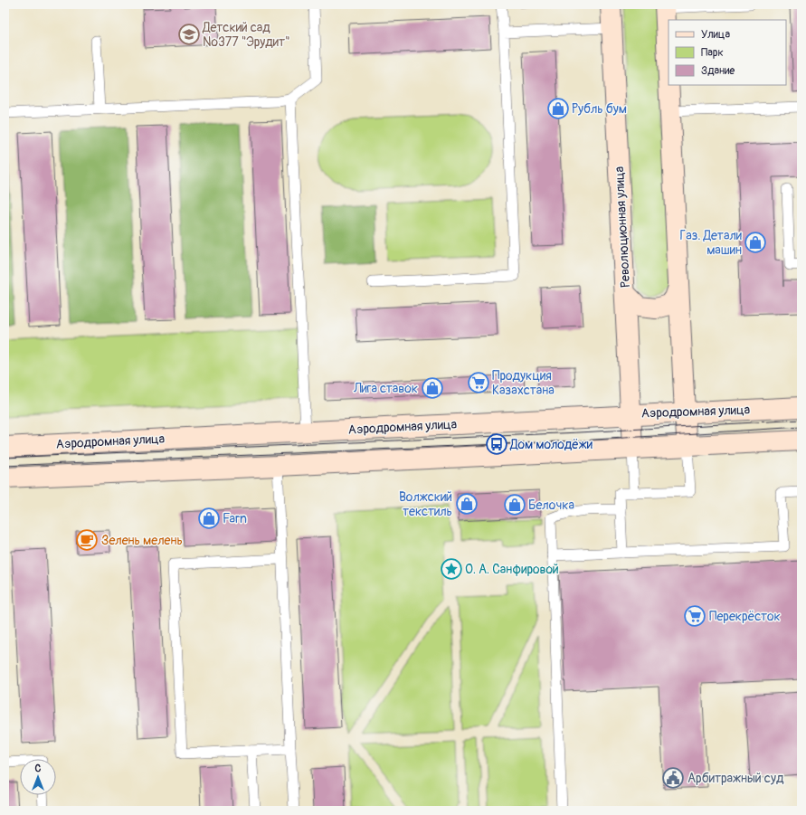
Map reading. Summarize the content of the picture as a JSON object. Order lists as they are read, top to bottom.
{
  "streets": {
    "street": ["Революционная улица", "Аэродромная улица"]
  },
  "crossings": [
    ["Революционная улица", "Аэродромная улица"]
  ],
  "places": {
    "school or university": ["Детский сад №377 \"Эрудит\""],
    "shop": [
      "Рубль бум",
      "Газ. Детали машин",
      "Лига ставок",
      "Волжский текстиль",
      "Белочка",
      "Farn"
    ],
    "supermarket": ["Продукция Казахстана", "Перекрёсток"],
    "bus stop": ["Дом молодёжи"],
    "cafe": ["Зелень мелень"],
    "place": ["О. А. Санфировой"],
    "public building": ["Арбитражный суд"]
  },
  "legend": ["Улица", "Парк", "Здание"],
  "north": "top"
}
